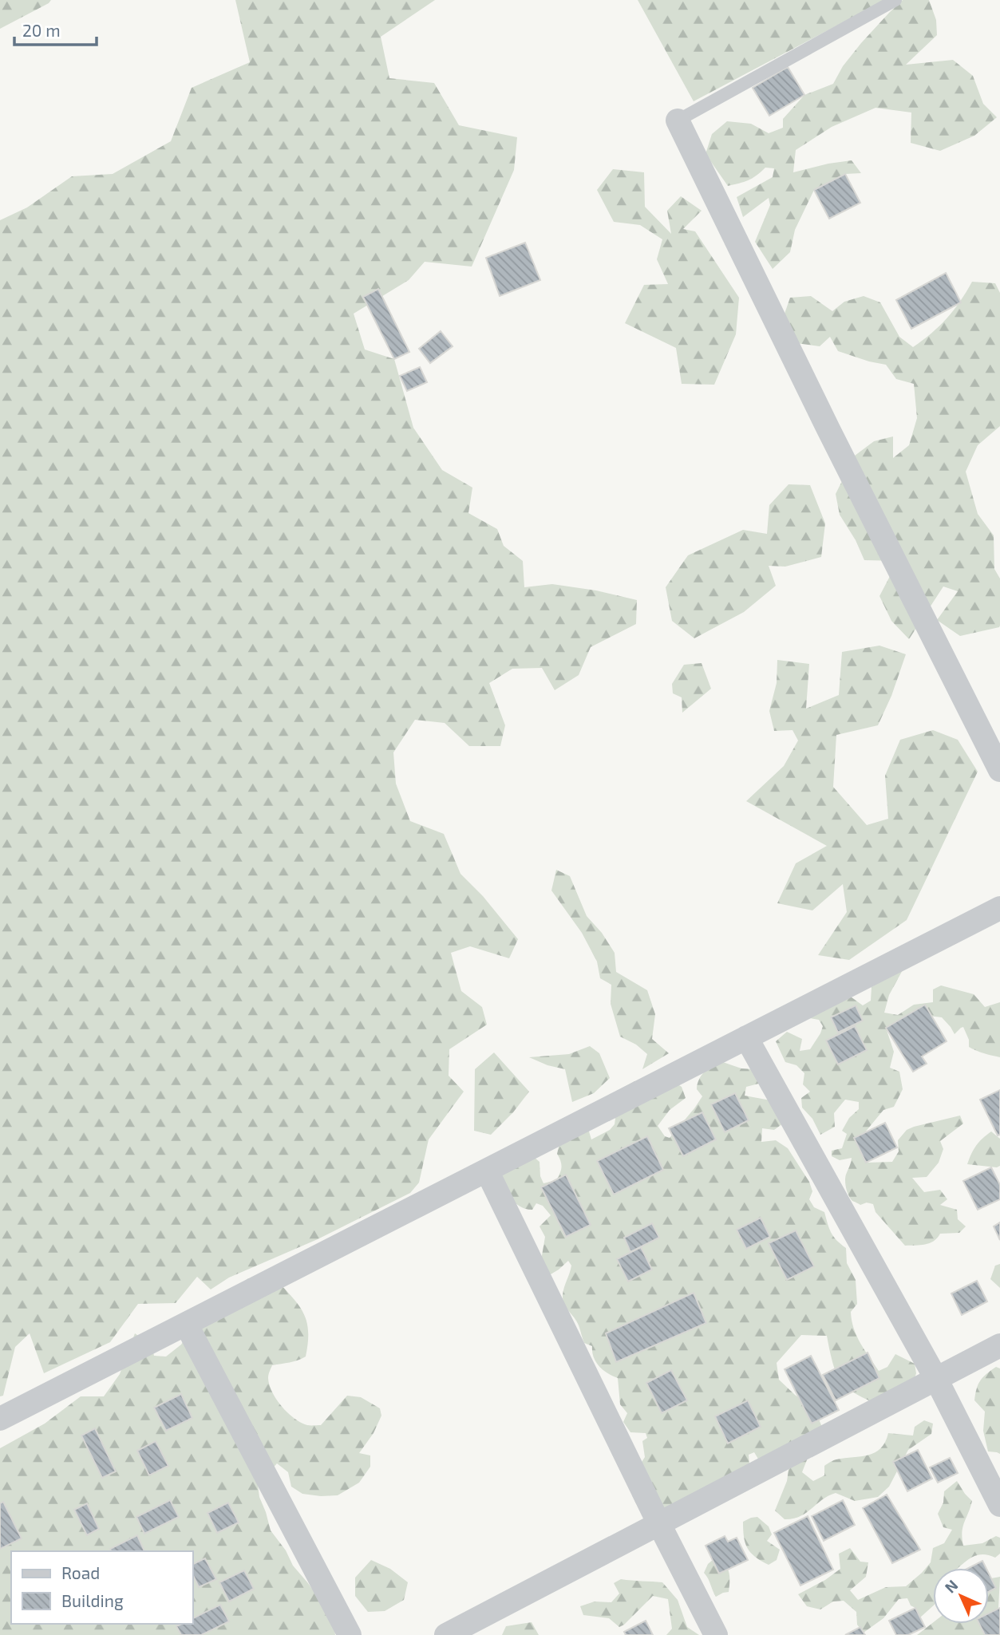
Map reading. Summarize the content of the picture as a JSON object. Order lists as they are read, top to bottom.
{
  "legend": ["Road", "Building"],
  "scale_bar": "20 m",
  "north": "top left"
}
